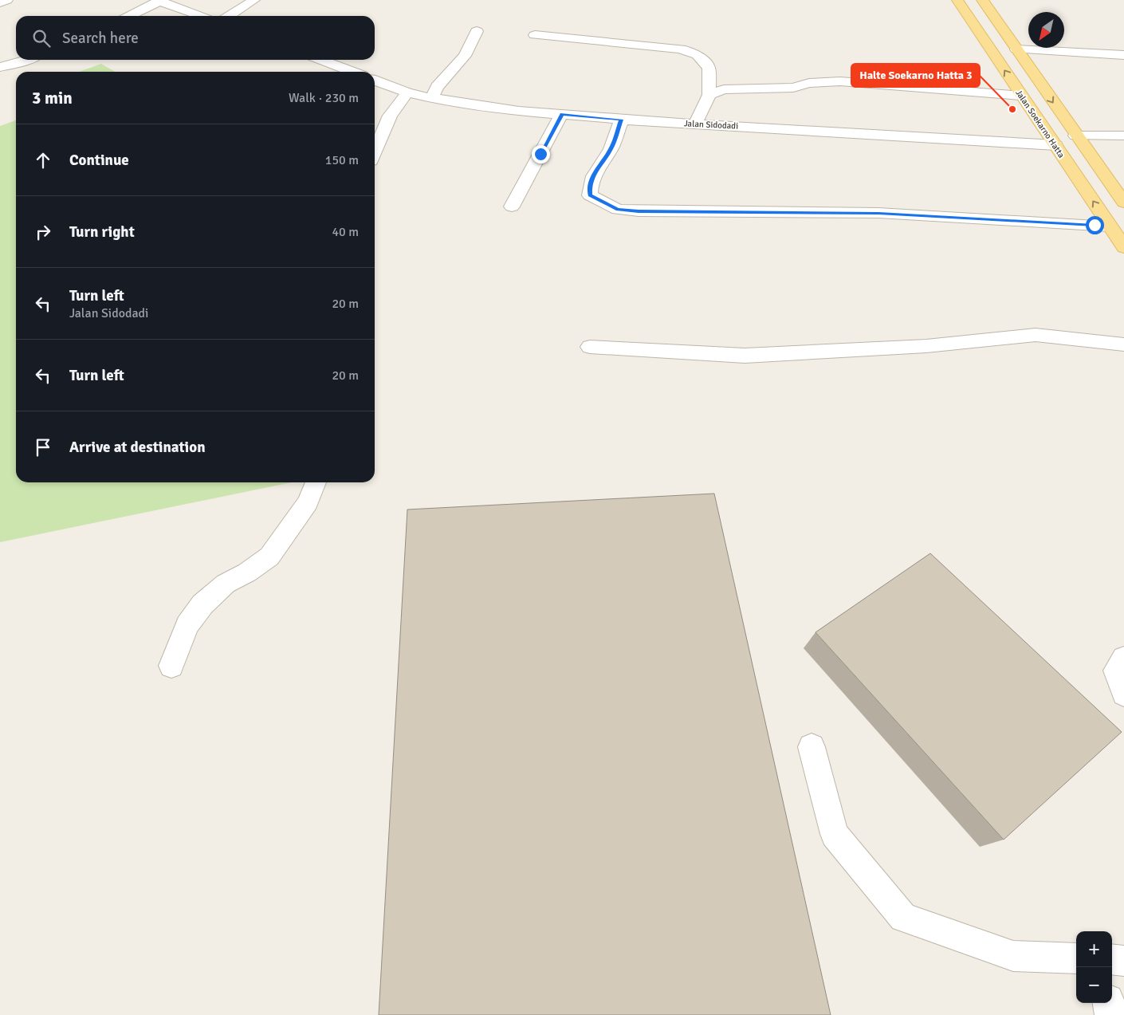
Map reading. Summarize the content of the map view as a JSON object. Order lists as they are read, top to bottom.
{
  "streets": {
    "main road": ["Jalan Soekarno Hatta"],
    "street": ["Jalan Sidodadi"]
  },
  "crossings": [
    ["Jalan Soekarno Hatta", "Jalan Sidodadi"]
  ],
  "places": ["Halte Soekarno Hatta 3"],
  "north": "bottom left",
  "page": {
    "search": "Search here",
    "heading": ["3 min", "Walk · 230 m"],
    "list": [
      ["Continue", "150 m"],
      ["Turn right", "40 m"],
      ["Turn left", "Jalan Sidodadi", "20 m"],
      ["Turn left", "20 m"],
      "Arrive at destination"
    ],
    "map_buttons": ["+", "−"]
  }
}
